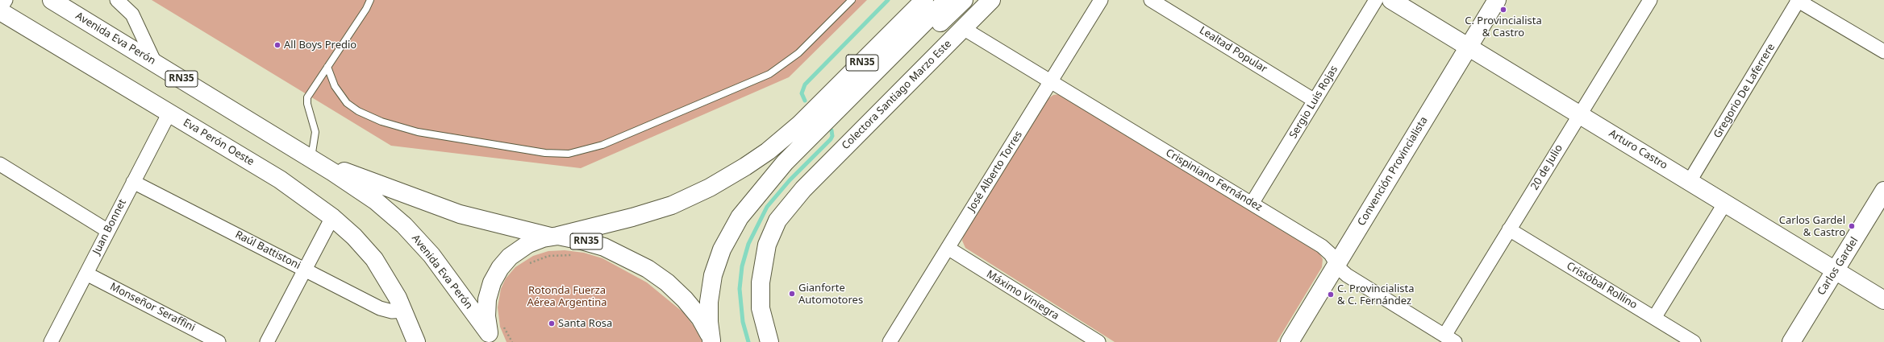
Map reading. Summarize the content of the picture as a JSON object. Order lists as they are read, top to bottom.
{
  "streets": {
    "main road": [
      "Avenida Eva Perón",
      "RN35",
      "Colectora Santiago Marzo Este",
      "Eva Perón Oeste",
      "Arturo Castro",
      "Convención Provincialista",
      "Carlos Gardel"
    ],
    "street": [
      "Lealtad Popular",
      "Gregorio De Laferrere",
      "Sergio Luis Rojas",
      "20 de Julio",
      "José Alberto Torres",
      "Crispiniano Fernández",
      "Juan Bonnet",
      "Raúl Battistoni",
      "Cristóbal Rollino",
      "Máximo Viniegra",
      "Monseñor Seraffini"
    ]
  },
  "crossings": [
    ["Avenida Eva Perón", "RN35"],
    ["Lealtad Popular", "Sergio Luis Rojas"],
    ["Gregorio De Laferrere", "Arturo Castro"],
    ["Colectora Santiago Marzo Este", "Crispiniano Fernández"],
    ["Sergio Luis Rojas", "Crispiniano Fernández"],
    ["Eva Perón Oeste", "Juan Bonnet"],
    ["Eva Perón Oeste", "Raúl Battistoni"],
    ["Arturo Castro", "20 de Julio"],
    ["Arturo Castro", "Convención Provincialista"],
    ["Arturo Castro", "Carlos Gardel"],
    ["20 de Julio", "Crispiniano Fernández"],
    ["20 de Julio", "Cristóbal Rollino"],
    ["José Alberto Torres", "Crispiniano Fernández"],
    ["José Alberto Torres", "Máximo Viniegra"],
    ["Convención Provincialista", "Crispiniano Fernández"],
    ["Juan Bonnet", "Raúl Battistoni"],
    ["Juan Bonnet", "Monseñor Seraffini"]
  ],
  "parks": ["Rotonda Fuerza Aérea Argentina"],
  "places": [
    "C. Provincialista & Castro",
    "All Boys Predio",
    "Carlos Gardel & Castro",
    "Gianforte Automotores",
    "C. Provincialista & C. Fernández",
    "Santa Rosa"
  ]
}
